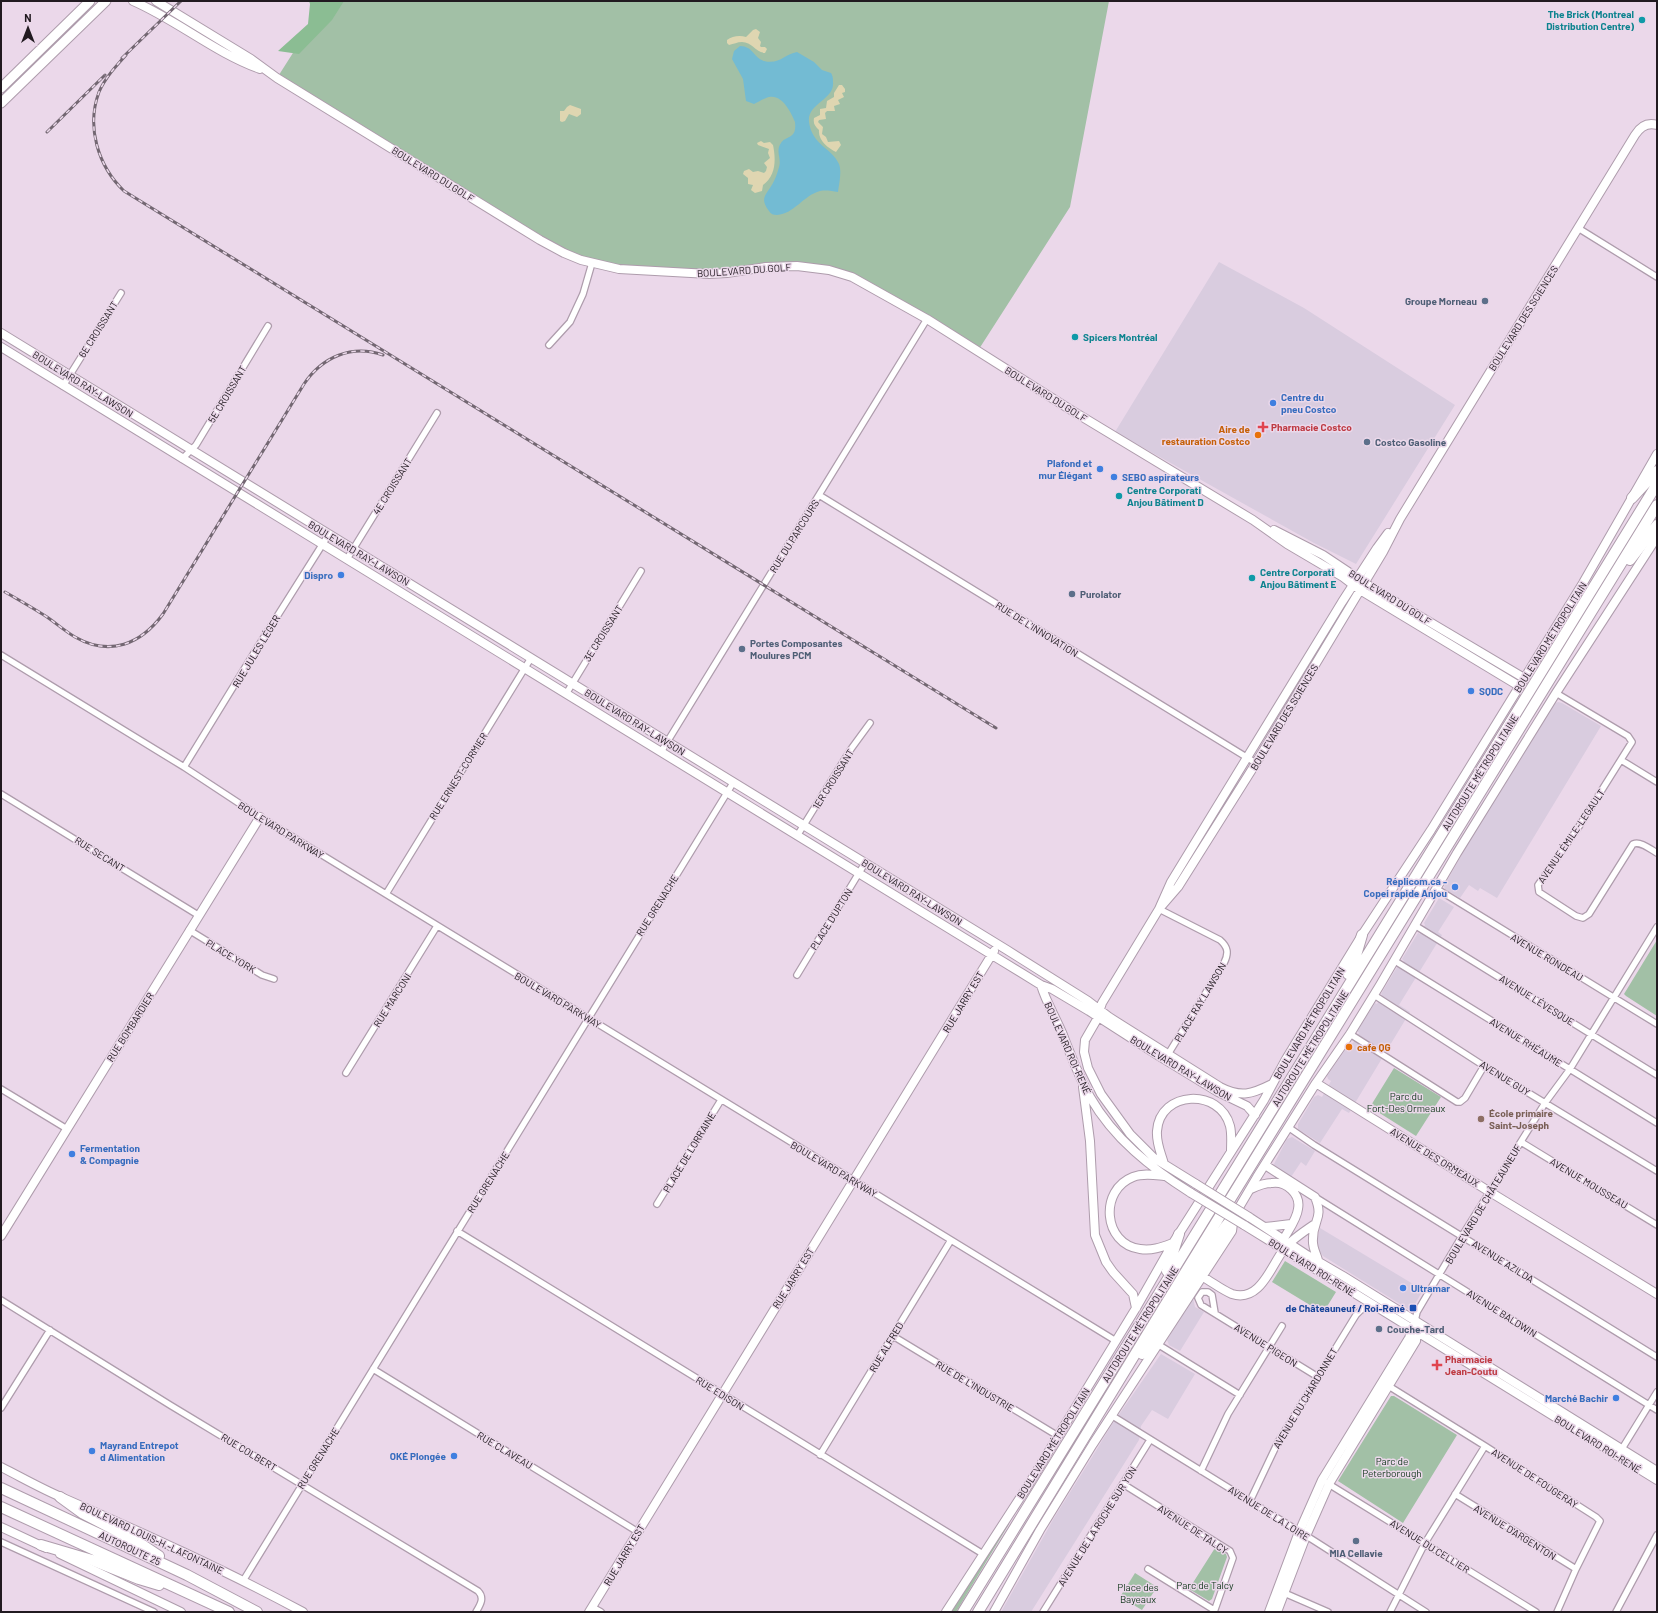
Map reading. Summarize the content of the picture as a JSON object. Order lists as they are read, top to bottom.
{
  "streets": {
    "highway": ["AUTOROUTE MÉTROPOLITAINE", "AUTOROUTE 25"],
    "street": [
      "BOULEVARD DU GOLF",
      "BOULEVARD DES SCIENCES",
      "6E CROISSANT",
      "BOULEVARD RAY-LAWSON",
      "5E CROISSANT",
      "4E CROISSANT",
      "RUE DU PARCOURS",
      "RUE DE L'INNOVATION",
      "3E CROISSANT",
      "BOULEVARD MÉTROPOLITAIN",
      "RUE JULES LÉGER",
      "RUE ERNEST-CORMIER",
      "1ER CROISSANT",
      "BOULEVARD PARKWAY",
      "AVENUE ÉMILE-LEGAULT",
      "RUE SECANT",
      "RUE GRENACHE",
      "PLACE D'UPTON",
      "PLACE YORK",
      "AVENUE RONDEAU",
      "RUE MARCONI",
      "AVENUE LÉVESQUE",
      "RUE JARRY EST",
      "PLACE RAY LAWSON",
      "RUE BOMBARDIER",
      "AVENUE RHÉAUME",
      "BOULEVARD ROI-RENÉ",
      "AVENUE GUY",
      "PLACE DE LORRAINE",
      "AVENUE DES ORMEAUX",
      "AVENUE MOUSSEAU",
      "BOULEVARD DE CHÂTEAUNEUF",
      "AVENUE AZILDA",
      "AVENUE BALDWIN",
      "AVENUE PIGEON",
      "RUE ALFRED",
      "RUE DE L'INDUSTRIE",
      "RUE EDISON",
      "AVENUE DU CHARDONNET",
      "RUE CLAVEAU",
      "RUE COLBERT",
      "AVENUE DE FOUGERAY",
      "AVENUE DE LA LOIRE",
      "AVENUE DE LA ROCHE SUR YON",
      "AVENUE DE TALCY",
      "AVENUE D'ARGENTON",
      "BOULEVARD LOUIS-H.-LAFONTAINE",
      "AVENUE DU CELLIER"
    ]
  },
  "crossings": [
    ["BOULEVARD DU GOLF", "BOULEVARD DES SCIENCES"],
    ["BOULEVARD DU GOLF", "RUE DU PARCOURS"],
    ["BOULEVARD DU GOLF", "BOULEVARD MÉTROPOLITAIN"],
    ["BOULEVARD DES SCIENCES", "BOULEVARD RAY-LAWSON"],
    ["BOULEVARD DES SCIENCES", "RUE DE L'INNOVATION"],
    ["BOULEVARD DES SCIENCES", "PLACE RAY LAWSON"],
    ["BOULEVARD DES SCIENCES", "BOULEVARD ROI-RENÉ"],
    ["6E CROISSANT", "BOULEVARD RAY-LAWSON"],
    ["BOULEVARD RAY-LAWSON", "5E CROISSANT"],
    ["BOULEVARD RAY-LAWSON", "4E CROISSANT"],
    ["BOULEVARD RAY-LAWSON", "RUE DU PARCOURS"],
    ["BOULEVARD RAY-LAWSON", "3E CROISSANT"],
    ["BOULEVARD RAY-LAWSON", "BOULEVARD MÉTROPOLITAIN"],
    ["BOULEVARD RAY-LAWSON", "RUE JULES LÉGER"],
    ["BOULEVARD RAY-LAWSON", "RUE ERNEST-CORMIER"],
    ["BOULEVARD RAY-LAWSON", "1ER CROISSANT"],
    ["BOULEVARD RAY-LAWSON", "RUE GRENACHE"],
    ["BOULEVARD RAY-LAWSON", "PLACE D'UPTON"],
    ["BOULEVARD RAY-LAWSON", "RUE JARRY EST"],
    ["BOULEVARD RAY-LAWSON", "PLACE RAY LAWSON"],
    ["BOULEVARD RAY-LAWSON", "BOULEVARD ROI-RENÉ"],
    ["RUE DU PARCOURS", "RUE DE L'INNOVATION"],
    ["BOULEVARD MÉTROPOLITAIN", "BOULEVARD PARKWAY"],
    ["BOULEVARD MÉTROPOLITAIN", "RUE DE L'INDUSTRIE"],
    ["BOULEVARD MÉTROPOLITAIN", "RUE EDISON"],
    ["RUE JULES LÉGER", "BOULEVARD PARKWAY"],
    ["RUE ERNEST-CORMIER", "BOULEVARD PARKWAY"],
    ["BOULEVARD PARKWAY", "RUE GRENACHE"],
    ["BOULEVARD PARKWAY", "RUE MARCONI"],
    ["BOULEVARD PARKWAY", "RUE JARRY EST"],
    ["BOULEVARD PARKWAY", "RUE BOMBARDIER"],
    ["BOULEVARD PARKWAY", "PLACE DE LORRAINE"],
    ["BOULEVARD PARKWAY", "RUE ALFRED"],
    ["RUE SECANT", "RUE BOMBARDIER"],
    ["RUE GRENACHE", "RUE EDISON"],
    ["RUE GRENACHE", "RUE CLAVEAU"],
    ["RUE GRENACHE", "RUE COLBERT"],
    ["RUE GRENACHE", "BOULEVARD LOUIS-H.-LAFONTAINE"],
    ["PLACE YORK", "RUE BOMBARDIER"],
    ["AVENUE RONDEAU", "BOULEVARD DE CHÂTEAUNEUF"],
    ["AVENUE LÉVESQUE", "BOULEVARD DE CHÂTEAUNEUF"],
    ["RUE JARRY EST", "RUE EDISON"],
    ["RUE JARRY EST", "RUE CLAVEAU"],
    ["AVENUE RHÉAUME", "BOULEVARD DE CHÂTEAUNEUF"],
    ["BOULEVARD ROI-RENÉ", "BOULEVARD DE CHÂTEAUNEUF"],
    ["BOULEVARD ROI-RENÉ", "AVENUE DU CHARDONNET"],
    ["AVENUE GUY", "BOULEVARD DE CHÂTEAUNEUF"],
    ["AVENUE DES ORMEAUX", "BOULEVARD DE CHÂTEAUNEUF"],
    ["AVENUE MOUSSEAU", "BOULEVARD DE CHÂTEAUNEUF"],
    ["BOULEVARD DE CHÂTEAUNEUF", "AVENUE AZILDA"],
    ["BOULEVARD DE CHÂTEAUNEUF", "AVENUE BALDWIN"],
    ["BOULEVARD DE CHÂTEAUNEUF", "AVENUE DE FOUGERAY"],
    ["BOULEVARD DE CHÂTEAUNEUF", "AVENUE DE LA LOIRE"],
    ["BOULEVARD DE CHÂTEAUNEUF", "AVENUE DU CELLIER"],
    ["AVENUE PIGEON", "AVENUE DU CHARDONNET"],
    ["RUE ALFRED", "RUE DE L'INDUSTRIE"],
    ["RUE ALFRED", "RUE EDISON"],
    ["AVENUE DU CHARDONNET", "AVENUE DE LA LOIRE"],
    ["AVENUE DE FOUGERAY", "AVENUE D'ARGENTON"],
    ["AVENUE DE LA LOIRE", "AVENUE DE LA ROCHE SUR YON"],
    ["AVENUE DE LA ROCHE SUR YON", "AVENUE DE TALCY"]
  ],
  "parks": [
    "Parc du Fort-Des Ormeaux",
    "Parc de Peterborough",
    "Parc de Talcy",
    "Place des Bayeaux"
  ],
  "places": {
    "other": [
      "The Brick (Montreal Distribution Centre)",
      "Groupe Morneau",
      "Spicers Montréal",
      "Centre du pneu Costco",
      "Aire de restauration Costco",
      "Costco Gasoline",
      "Plafond et mur Élégant",
      "SEBO aspirateurs",
      "Centre Corporati Anjou Bâtiment D",
      "Dispro",
      "Centre Corporati Anjou Bâtiment E",
      "Purolator",
      "Portes Composantes Moulures PCM",
      "SQDC",
      "Réplicom.ca - Copei rapide Anjou",
      "cafe QG",
      "École primaire Saint-Joseph",
      "Fermentation & Compagnie",
      "Ultramar",
      "Couche-Tard",
      "Marché Bachir",
      "Mayrand Entrepot d Alimentation",
      "OKÉ Plongée",
      "MIA Cellavie"
    ],
    "health": ["Pharmacie Costco", "Pharmacie Jean-Coutu"],
    "transit": ["de Châteauneuf / Roi-René"]
  },
  "north": "top"
}
